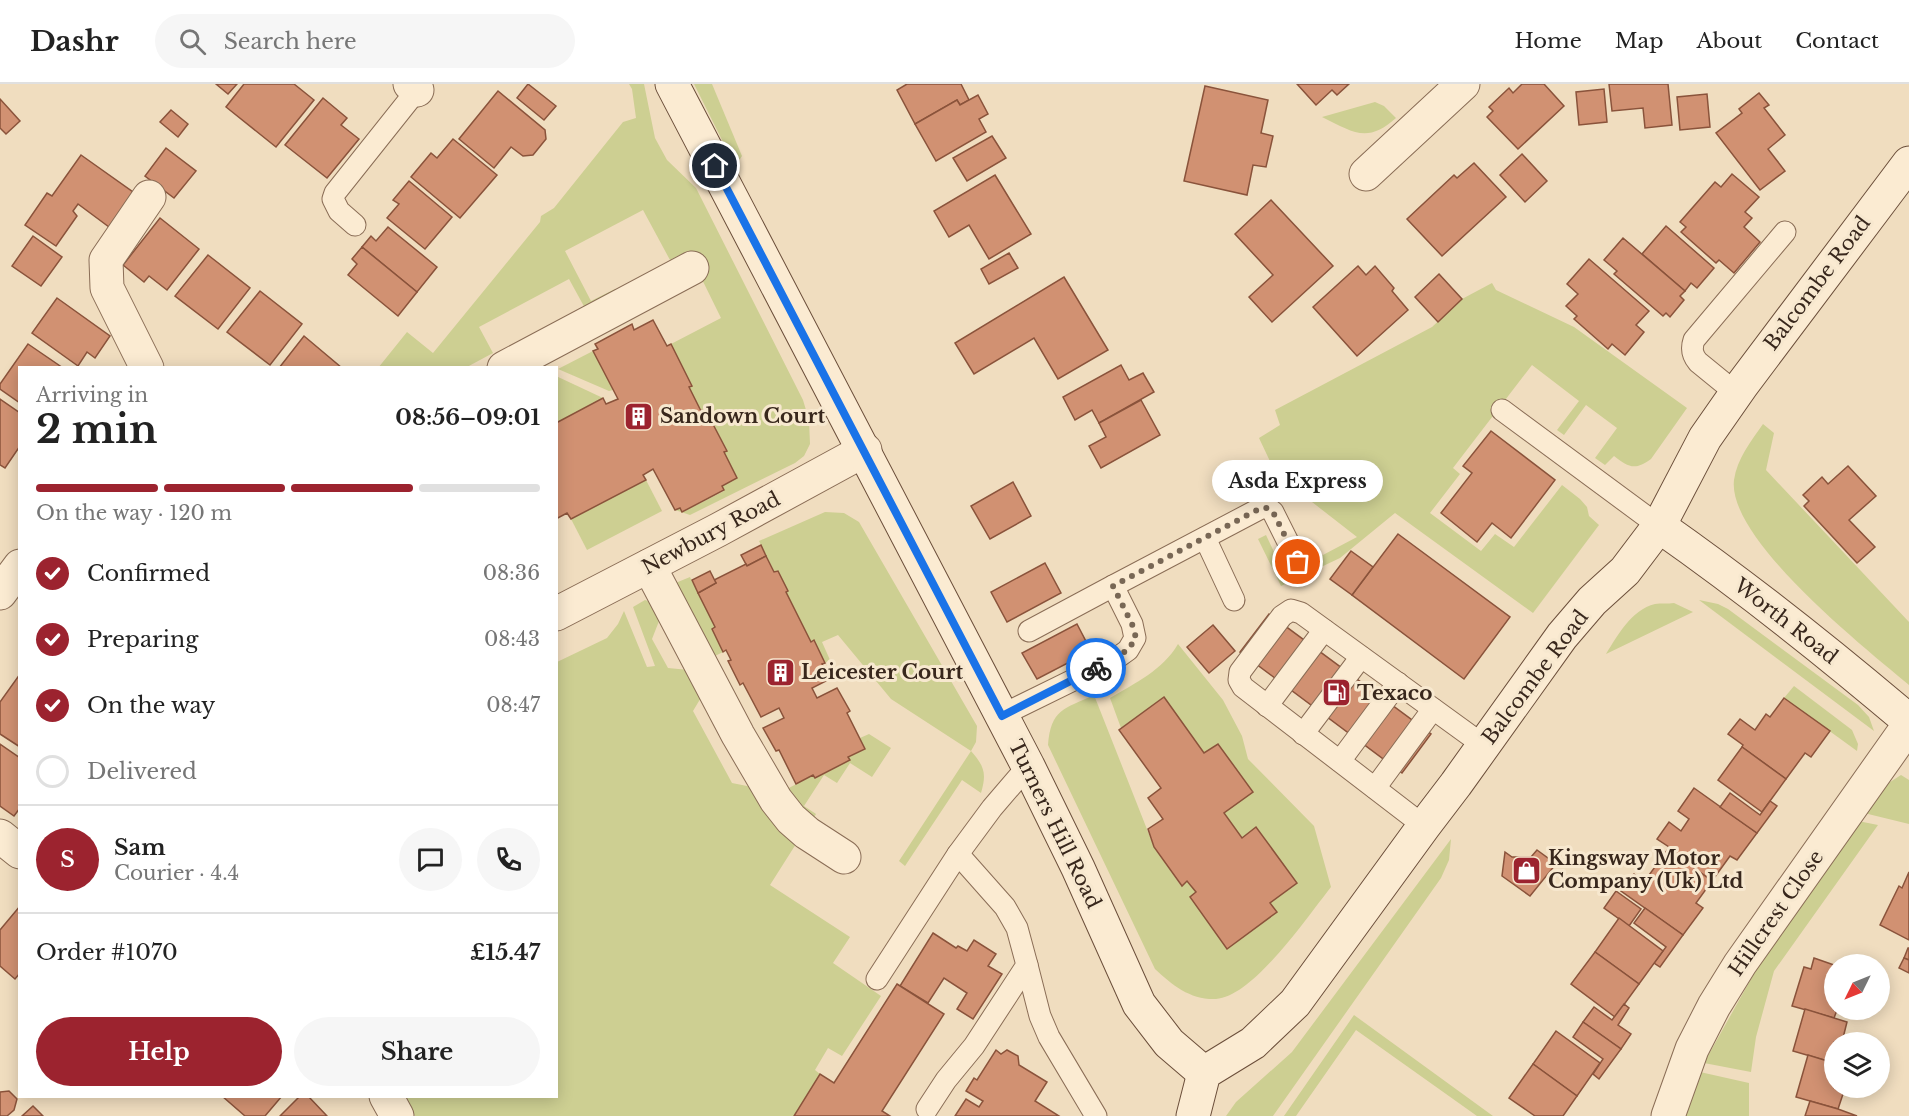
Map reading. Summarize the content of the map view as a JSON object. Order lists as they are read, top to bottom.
{
  "streets": {
    "street": [
      "Balcombe Road",
      "Newbury Road",
      "Worth Road",
      "Turners Hill Road",
      "Hillcrest Close"
    ]
  },
  "crossings": [
    ["Balcombe Road", "Worth Road"],
    ["Balcombe Road", "Turners Hill Road"],
    ["Newbury Road", "Turners Hill Road"],
    ["Worth Road", "Hillcrest Close"]
  ],
  "places": {
    "building": ["Sandown Court", "Leicester Court"],
    "other": ["Asda Express"],
    "fuel station": ["Texaco"],
    "shop": ["Kingsway Motor Company (Uk) Ltd"]
  },
  "north": "bottom left",
  "page": {
    "header": "Dashr",
    "search": "Search here",
    "nav": [
      "Home",
      "Map",
      "About",
      "Contact"
    ],
    "heading": ["2 min", "Arriving in", "08:56–09:01"],
    "panel": [
      "Sam",
      "Courier · 4.4",
      "Order #1070",
      "£15.47"
    ],
    "bubble": "Asda Express",
    "bar": "On the way · 120 m",
    "list": [
      ["Confirmed", "08:36"],
      ["Preparing", "08:43"],
      ["On the way", "08:47"],
      "Delivered"
    ],
    "round": "S",
    "buttons": ["Help", "Share"]
  }
}
